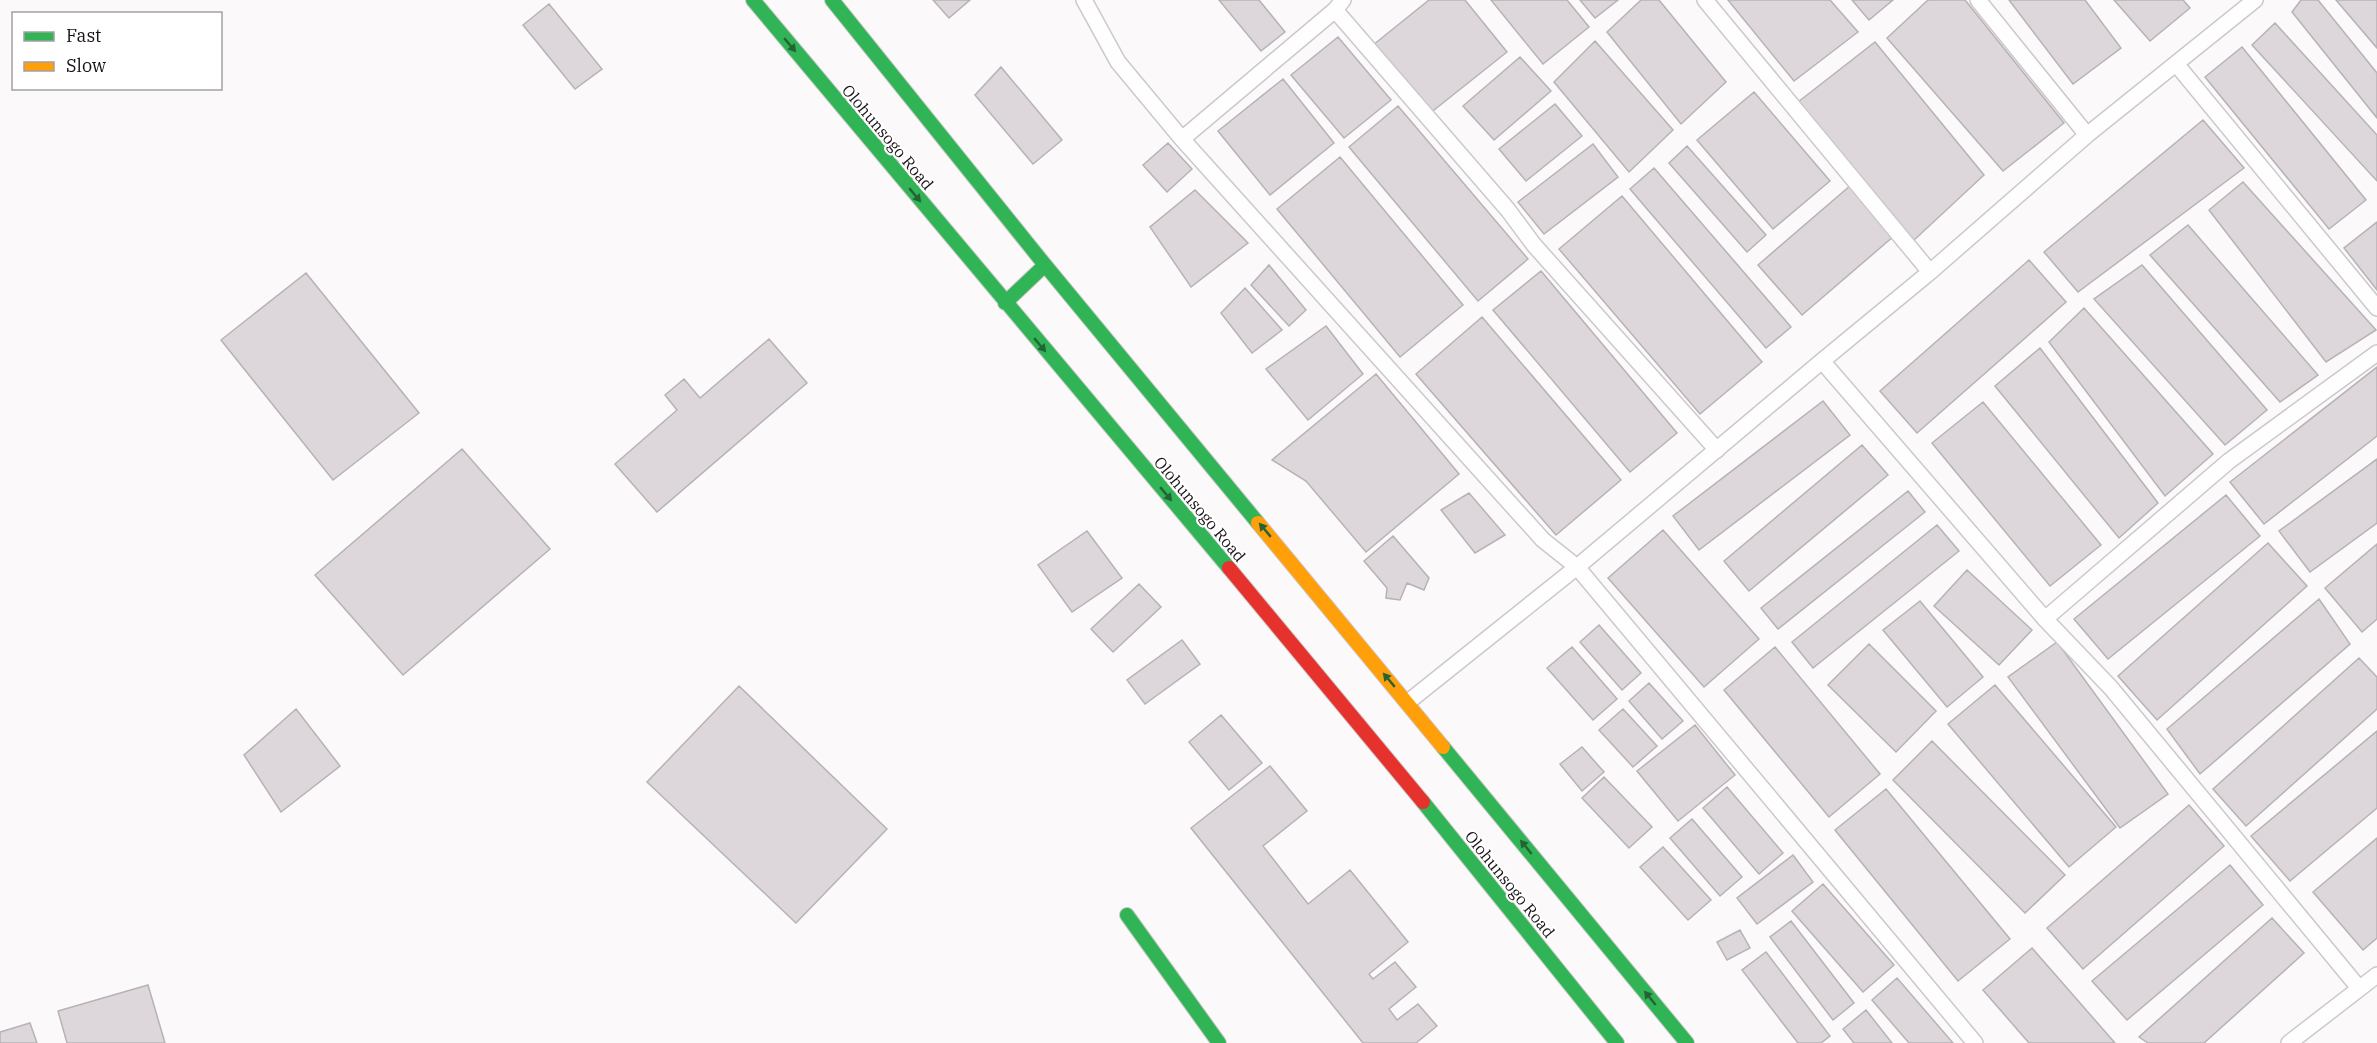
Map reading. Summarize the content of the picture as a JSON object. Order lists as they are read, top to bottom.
{
  "streets": {
    "main road": ["Olohunsogo Road"]
  },
  "legend": ["Fast", "Slow"]
}
